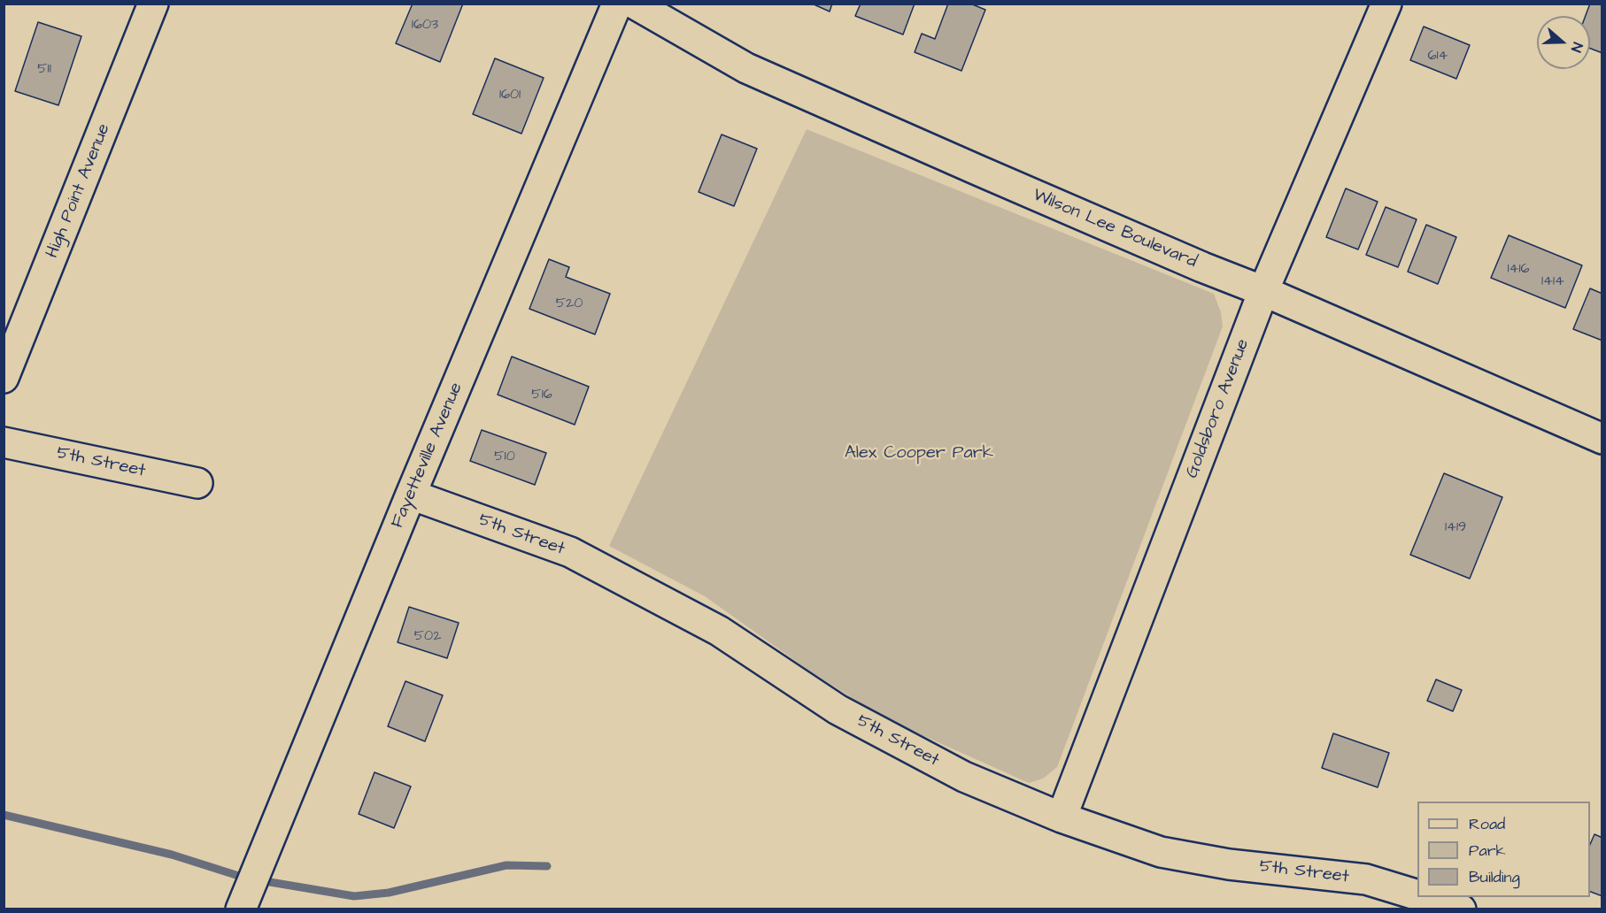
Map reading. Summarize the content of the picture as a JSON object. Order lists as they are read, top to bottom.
{
  "streets": {
    "street": [
      "High Point Avenue",
      "Wilson Lee Boulevard",
      "Goldsboro Avenue",
      "Fayetteville Avenue",
      "5th Street"
    ]
  },
  "crossings": [
    ["Wilson Lee Boulevard", "Goldsboro Avenue"],
    ["Goldsboro Avenue", "5th Street"],
    ["Fayetteville Avenue", "5th Street"]
  ],
  "parks": ["Alex Cooper Park"],
  "house_numbers": [
    "1603",
    "614",
    "511",
    "1601",
    "1416",
    "1414",
    "520",
    "516",
    "510",
    "1419",
    "502"
  ],
  "legend": ["Road", "Park", "Building"],
  "north": "right"
}
